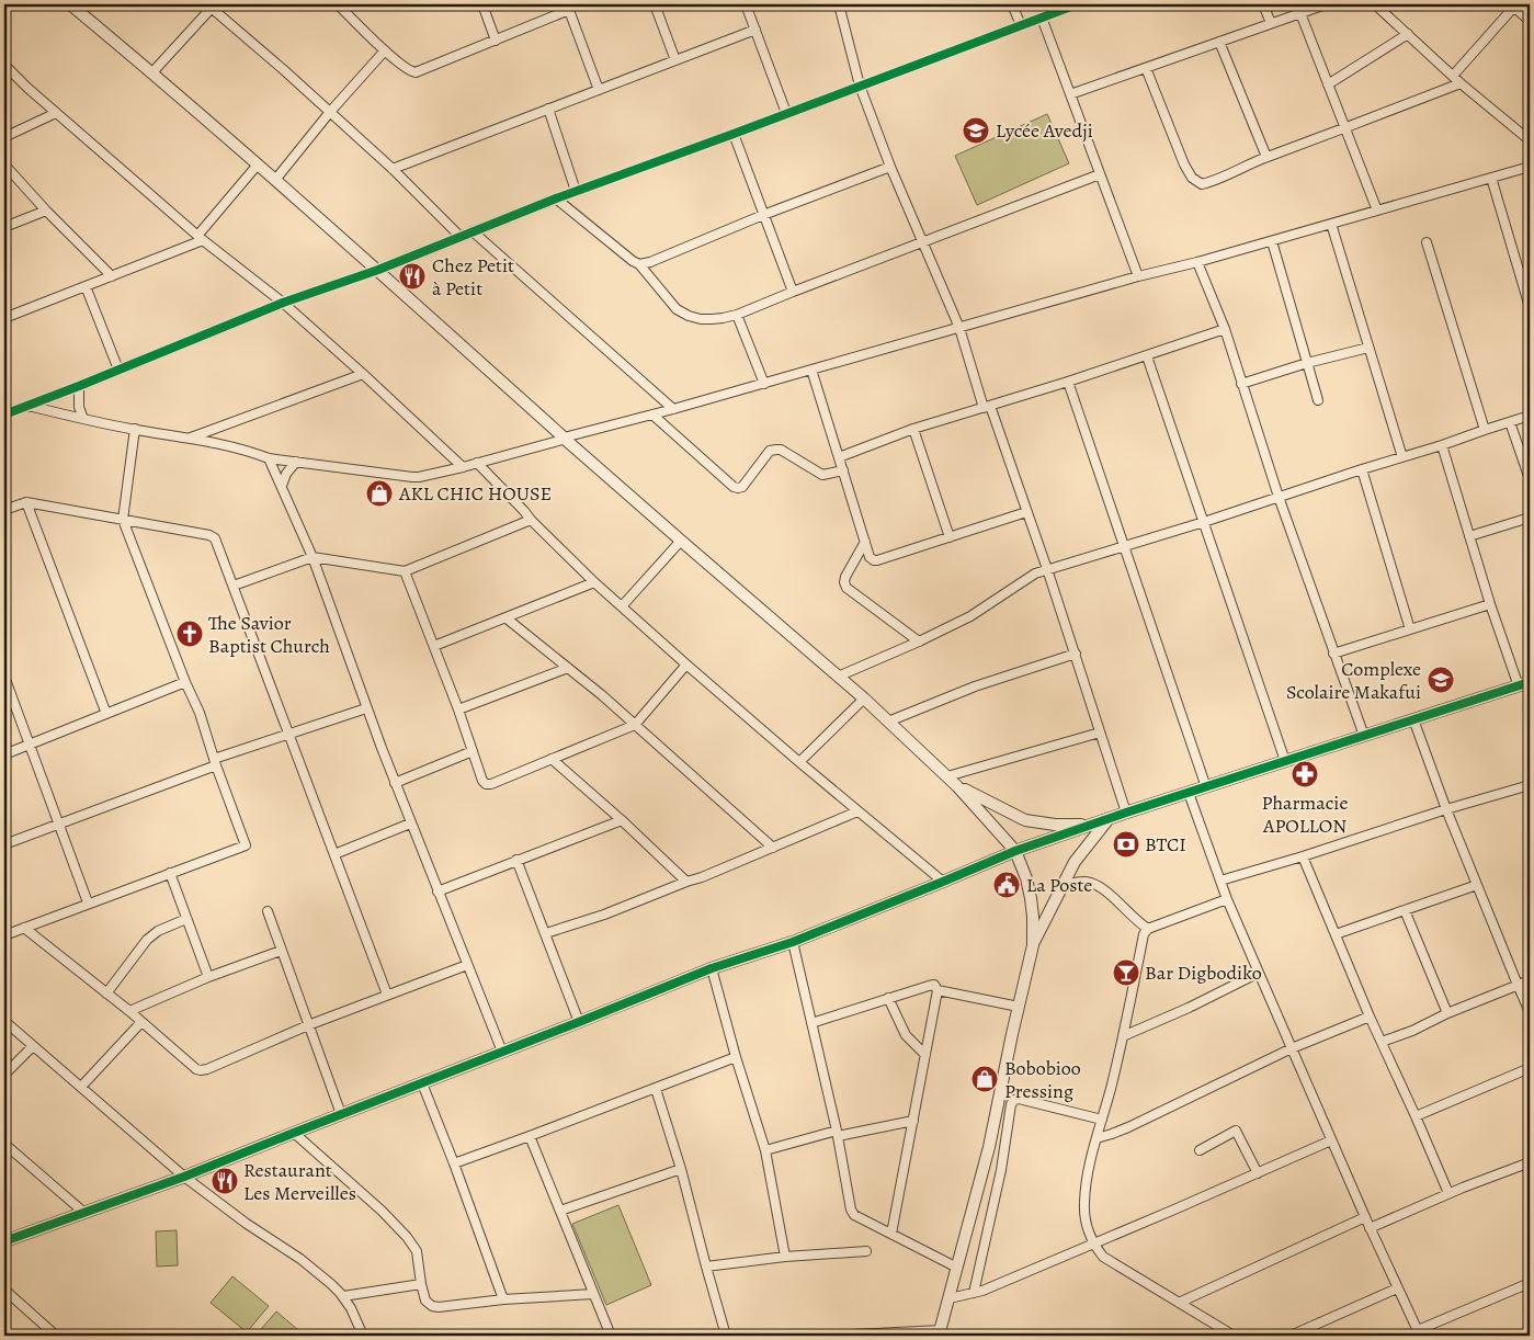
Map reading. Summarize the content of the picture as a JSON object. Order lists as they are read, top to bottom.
{
  "places": {
    "school or university": ["Lycée Avedji", "Complexe Scolaire Makafui"],
    "restaurant": ["Chez Petit à Petit", "Restaurant Les Merveilles"],
    "shop": ["AKL CHIC HOUSE", "Bobobioo Pressing"],
    "church": ["The Savior Baptist Church"],
    "pharmacy": ["Pharmacie APOLLON"],
    "bank": ["BTCI"],
    "public building": ["La Poste"],
    "bar": ["Bar Digbodiko"]
  }
}
